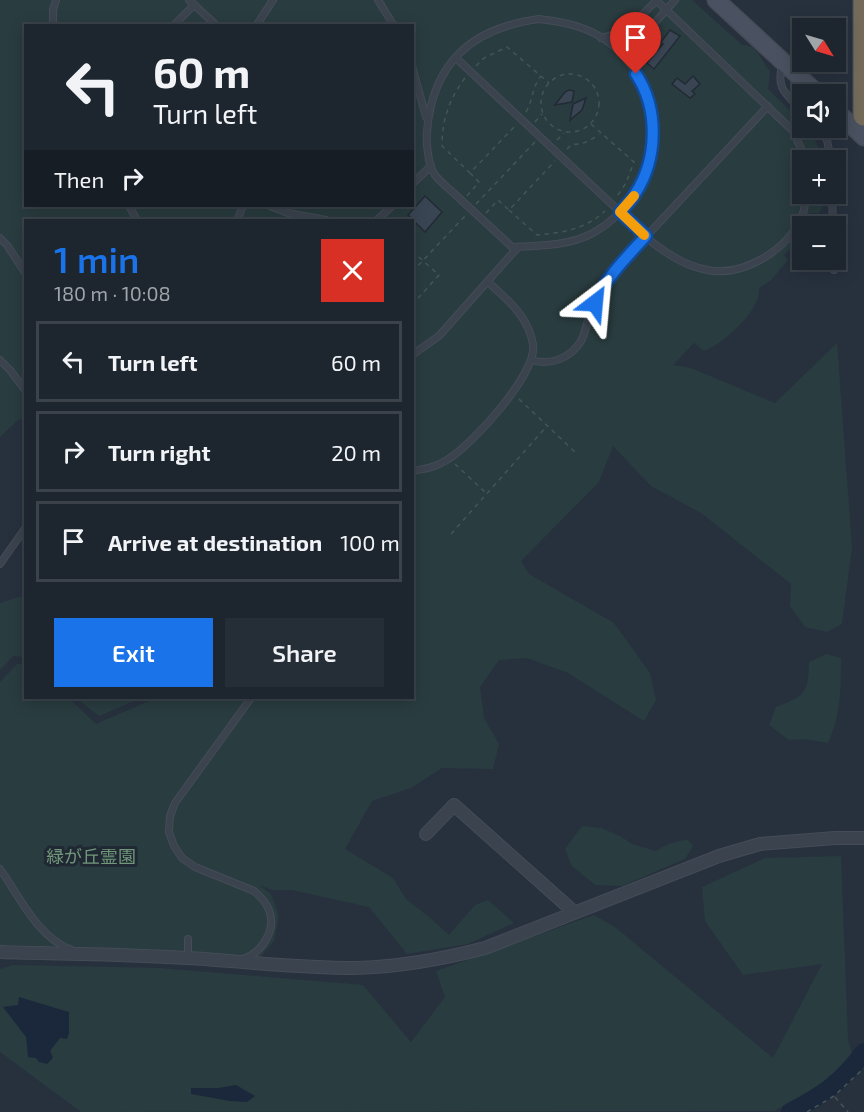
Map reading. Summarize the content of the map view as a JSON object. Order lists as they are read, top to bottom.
{
  "parks": ["緑が丘霊園"],
  "north": "bottom right",
  "page": {
    "map_buttons": ["+", "−"],
    "turn": ["60 m", "Turn left"],
    "then": "Then",
    "heading": ["1 min", "180 m · 10:08"],
    "list": [
      {
        "name": "Turn left",
        "value": "60 m"
      },
      {
        "name": "Turn right",
        "value": "20 m"
      },
      {
        "name": "Arrive at destination",
        "value": "100 m"
      }
    ],
    "buttons": ["Exit", "Share"]
  }
}
